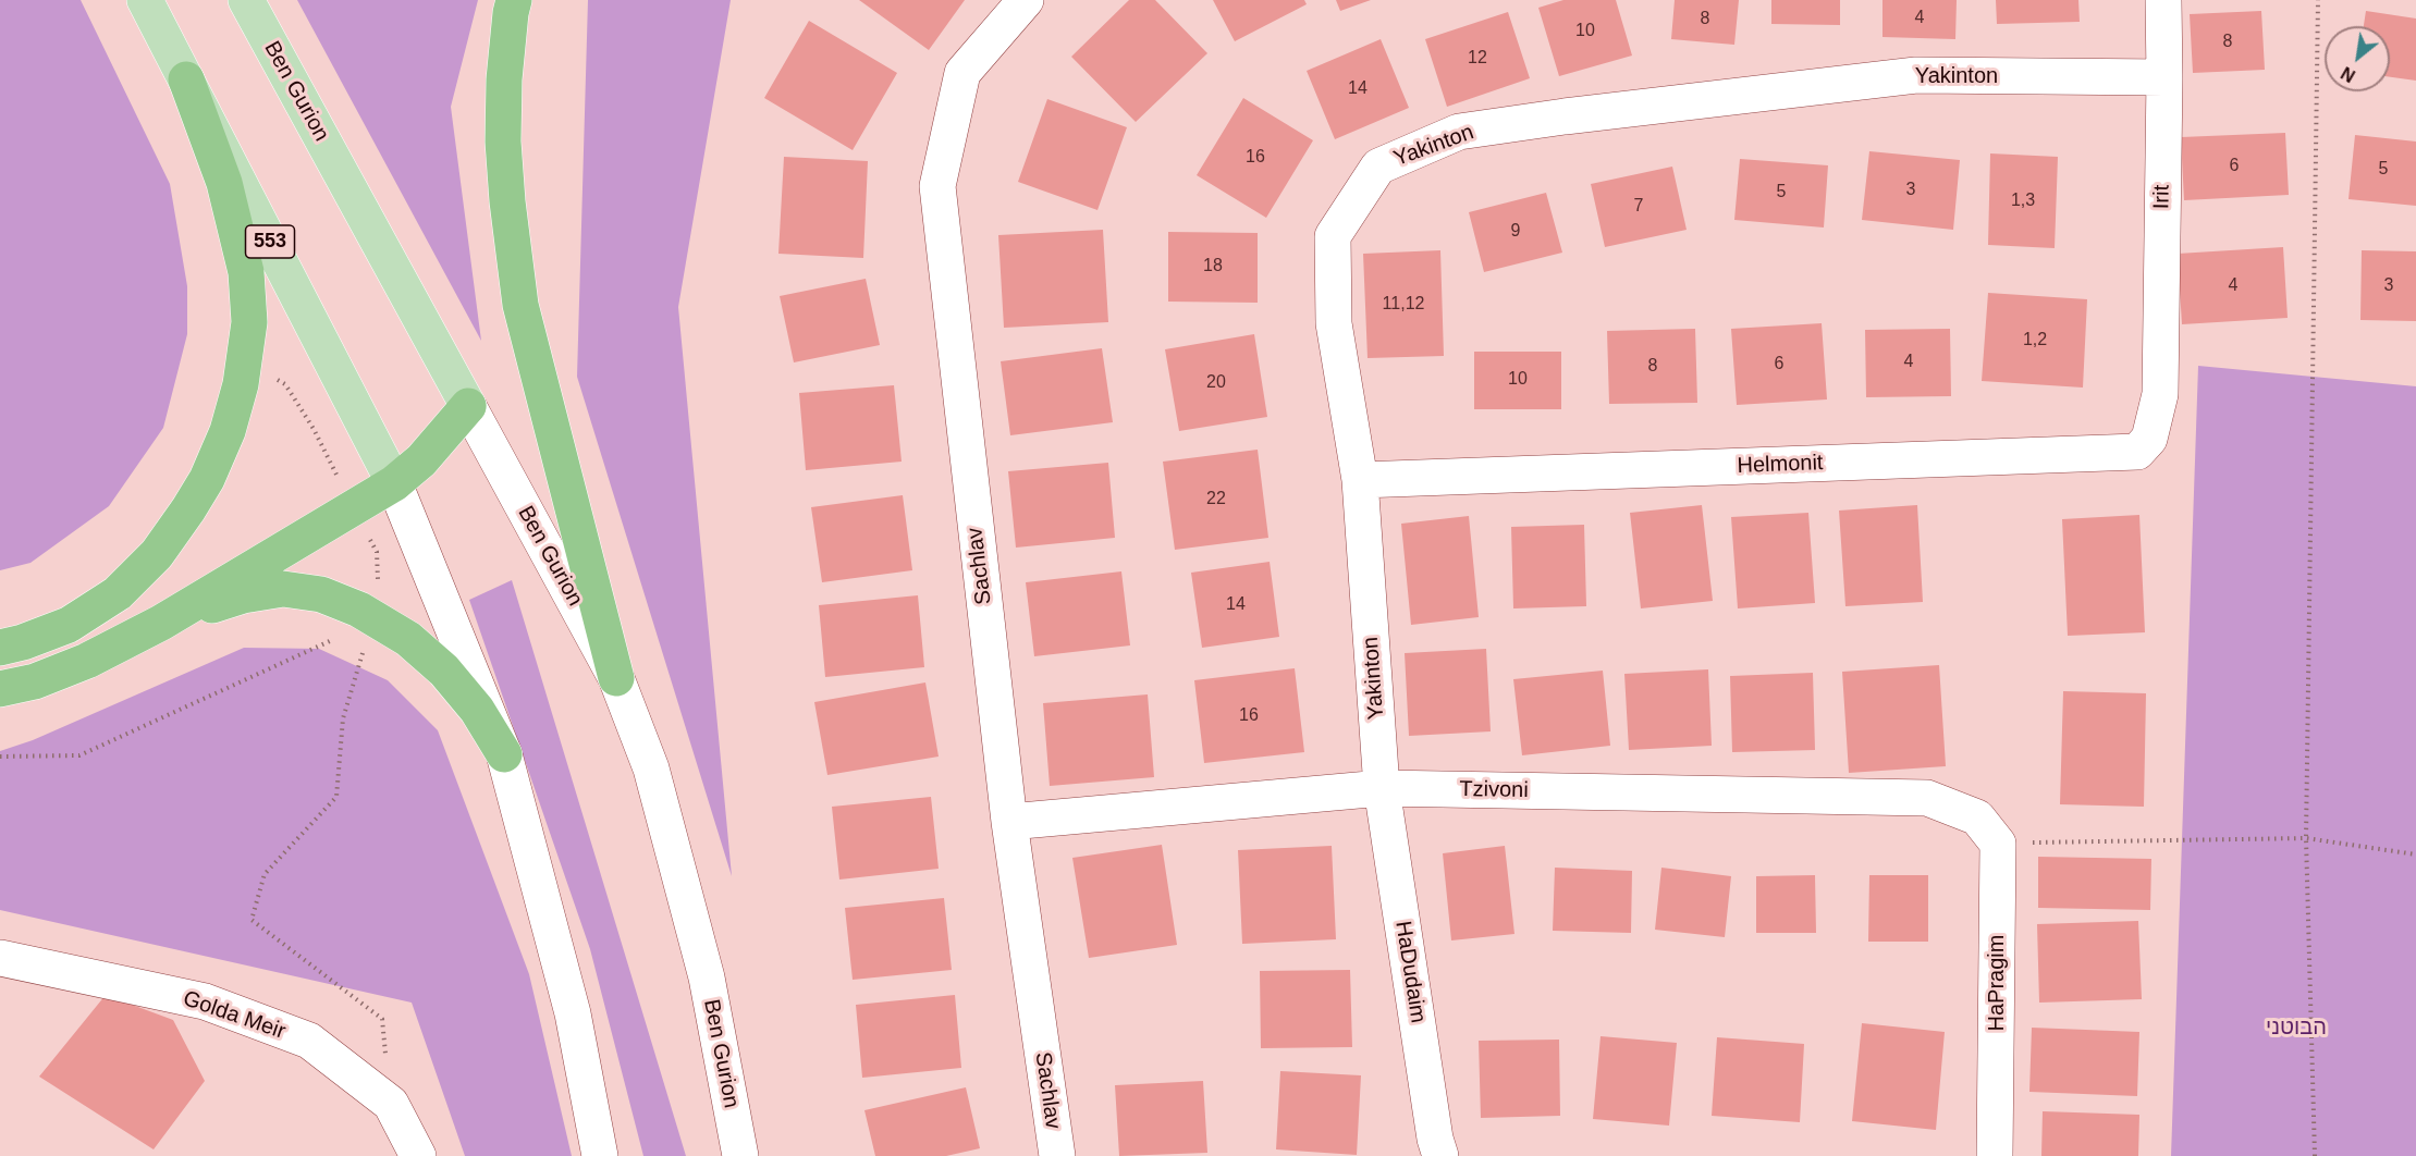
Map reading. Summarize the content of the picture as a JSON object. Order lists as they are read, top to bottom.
{
  "streets": {
    "main road": ["Ben Gurion", "553"],
    "street": [
      "Yakinton",
      "Irit",
      "Helmonit",
      "Sachlav",
      "Tzivoni",
      "HaDudaim",
      "HaPragim",
      "Golda Meir"
    ]
  },
  "crossings": [
    ["Yakinton", "Irit"],
    ["Yakinton", "Helmonit"],
    ["Yakinton", "Tzivoni"],
    ["Yakinton", "HaDudaim"],
    ["Irit", "Helmonit"],
    ["Sachlav", "Tzivoni"],
    ["Tzivoni", "HaDudaim"],
    ["Tzivoni", "HaPragim"]
  ],
  "parks": ["הבוטני"],
  "house_numbers": [
    "4",
    "8",
    "10",
    "8",
    "12",
    "14",
    "16",
    "6",
    "5",
    "3",
    "5",
    "1,3",
    "7",
    "9",
    "18",
    "4",
    "3",
    "11,12",
    "1,2",
    "4",
    "6",
    "8",
    "10",
    "20",
    "22",
    "14",
    "16"
  ],
  "north": "bottom left"
}
